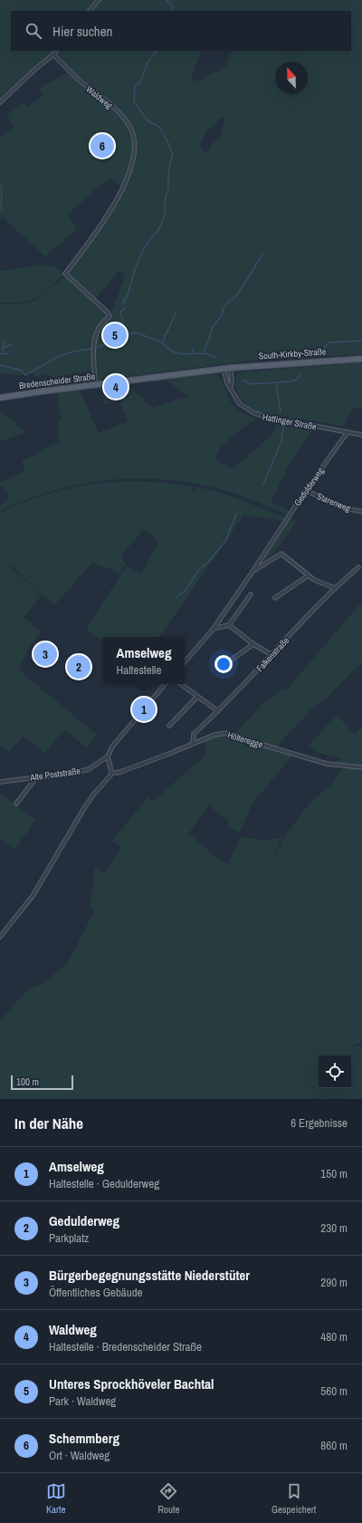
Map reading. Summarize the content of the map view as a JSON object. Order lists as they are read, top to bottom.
{
  "streets": {
    "main road": ["South-Kirkby-Straße", "Bredenscheider Straße"],
    "street": [
      "Waldweg",
      "Hattinger Straße",
      "Gedulderweg",
      "Starenweg",
      "Falkenstraße",
      "Hölteregge",
      "Alte Poststraße"
    ]
  },
  "crossings": [
    ["Waldweg", "Bredenscheider Straße"],
    ["South-Kirkby-Straße", "Bredenscheider Straße"],
    ["South-Kirkby-Straße", "Hattinger Straße"],
    ["Bredenscheider Straße", "Hattinger Straße"],
    ["Hattinger Straße", "Gedulderweg"],
    ["Gedulderweg", "Starenweg"],
    ["Falkenstraße", "Hölteregge"]
  ],
  "scale_bar": "100 m",
  "north": "top",
  "page": {
    "search": "Hier suchen",
    "pins": [
      "6",
      "5",
      "4",
      "3",
      "2",
      "1"
    ],
    "popup": ["Amselweg", "Haltestelle"],
    "scale": "100 m",
    "heading": ["In der Nähe", "6 Ergebnisse"],
    "list": [
      {
        "mark": "1",
        "name": "Amselweg",
        "note": "Haltestelle · Gedulderweg",
        "value": "150 m"
      },
      {
        "mark": "2",
        "name": "Gedulderweg",
        "note": "Parkplatz",
        "value": "230 m"
      },
      {
        "mark": "3",
        "name": "Bürgerbegegnungsstätte Niederstüter",
        "note": "Öffentliches Gebäude",
        "value": "290 m"
      },
      {
        "mark": "4",
        "name": "Waldweg",
        "note": "Haltestelle · Bredenscheider Straße",
        "value": "480 m"
      },
      {
        "mark": "5",
        "name": "Unteres Sprockhöveler Bachtal",
        "note": "Park · Waldweg",
        "value": "560 m"
      },
      {
        "mark": "6",
        "name": "Schemmberg",
        "note": "Ort · Waldweg",
        "value": "860 m"
      }
    ],
    "nav": ["Karte", "Route", "Gespeichert"]
  }
}
